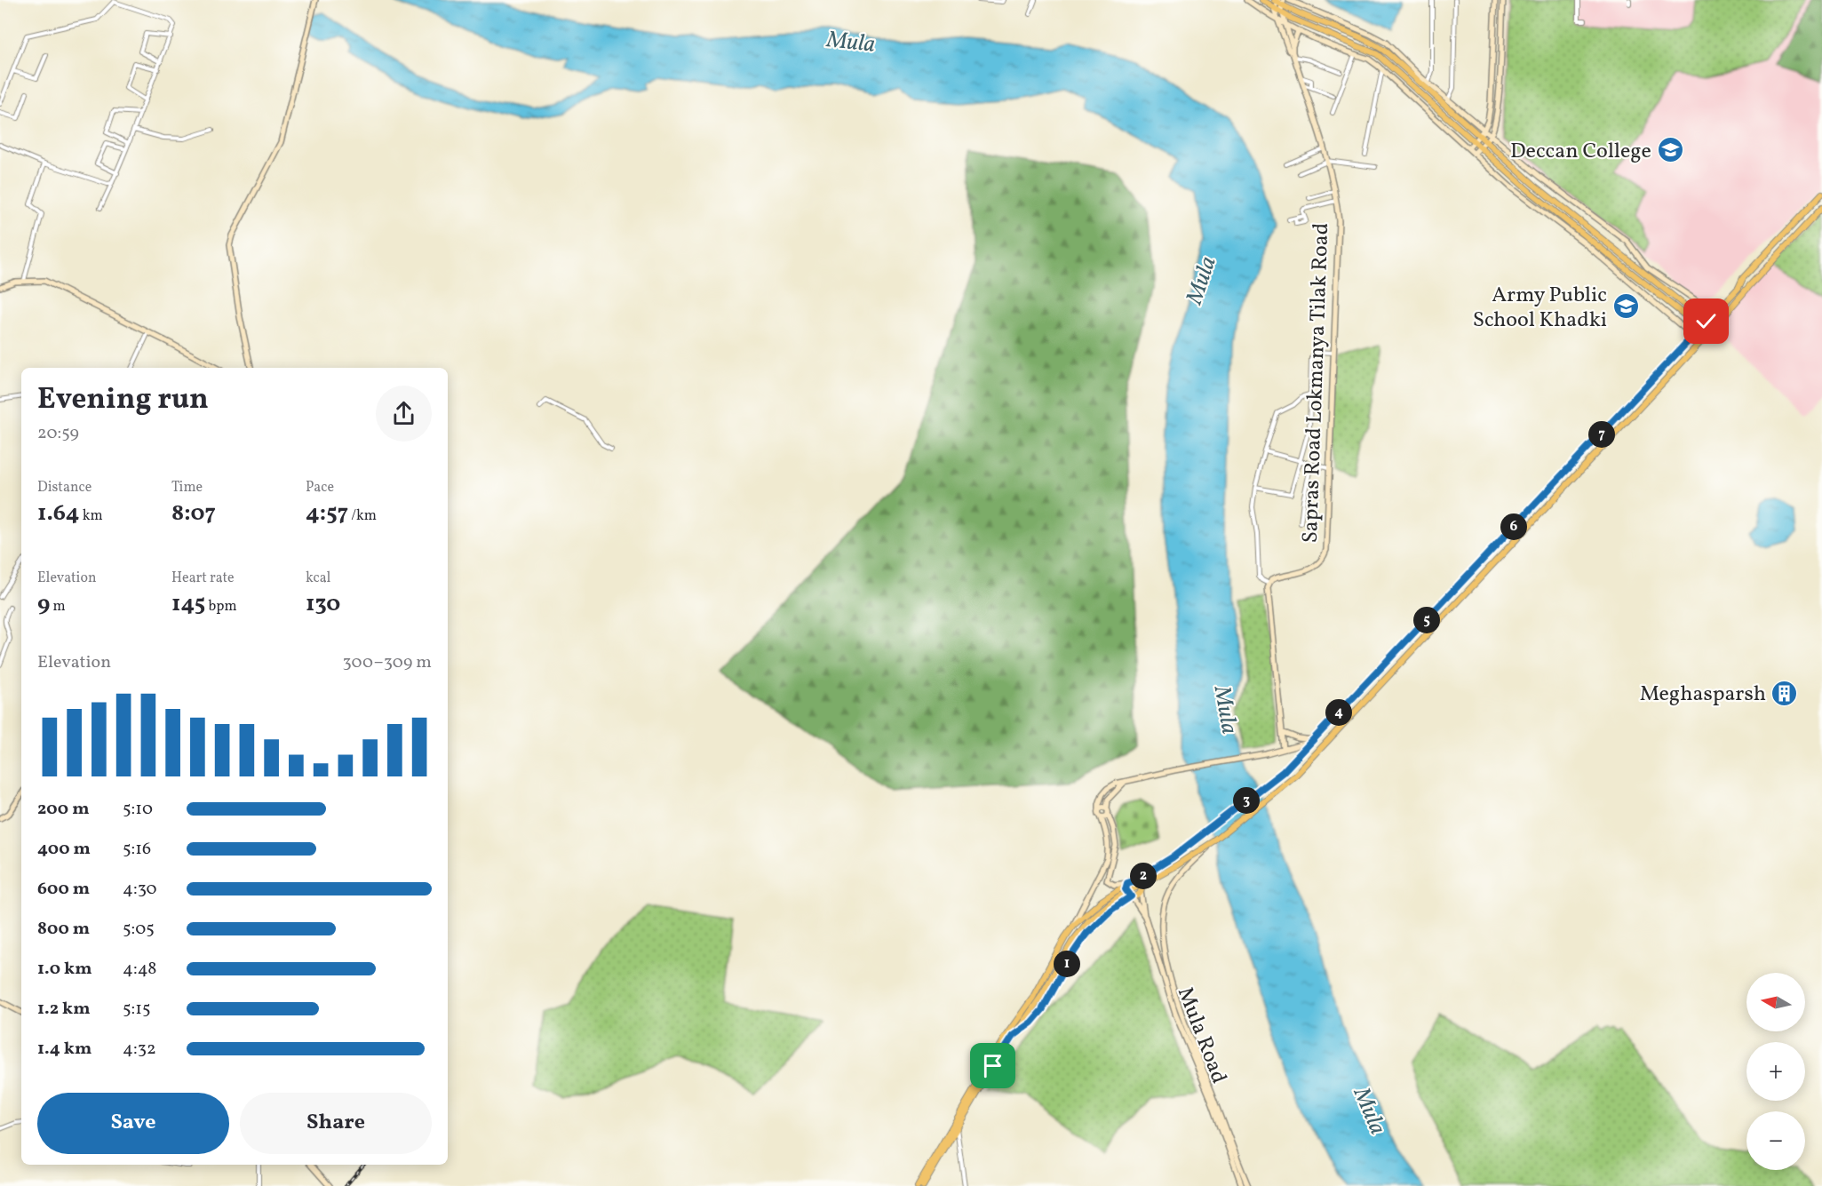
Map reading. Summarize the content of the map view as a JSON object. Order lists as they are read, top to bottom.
{
  "streets": {
    "street": ["Sapras Road Lokmanya Tilak Road", "Mula Road"]
  },
  "water": ["Mula"],
  "places": {
    "school or university": ["Deccan College", "Army Public School Khadki"],
    "building": ["Meghasparsh"]
  },
  "north": "left",
  "page": {
    "heading": ["Evening run", "20:59"],
    "pins": [
      "7",
      "6",
      "5",
      "4",
      "3",
      "2",
      "1"
    ],
    "stats": [
      ["Distance", "1.64 km"],
      ["Time", "8:07"],
      ["Pace", "4:57 /km"],
      ["Elevation", "9 m"],
      ["Heart rate", "145 bpm"],
      ["kcal", "130"]
    ],
    "chart": ["Elevation", "300–309 m"],
    "list": [
      {
        "name": "200 m",
        "note": "5:10"
      },
      {
        "name": "400 m",
        "note": "5:16"
      },
      {
        "name": "600 m",
        "note": "4:30"
      },
      {
        "name": "800 m",
        "note": "5:05"
      },
      {
        "name": "1.0 km",
        "note": "4:48"
      },
      {
        "name": "1.2 km",
        "note": "5:15"
      },
      {
        "name": "1.4 km",
        "note": "4:32"
      }
    ],
    "map_buttons": ["+", "−"],
    "buttons": ["Save", "Share"]
  }
}
